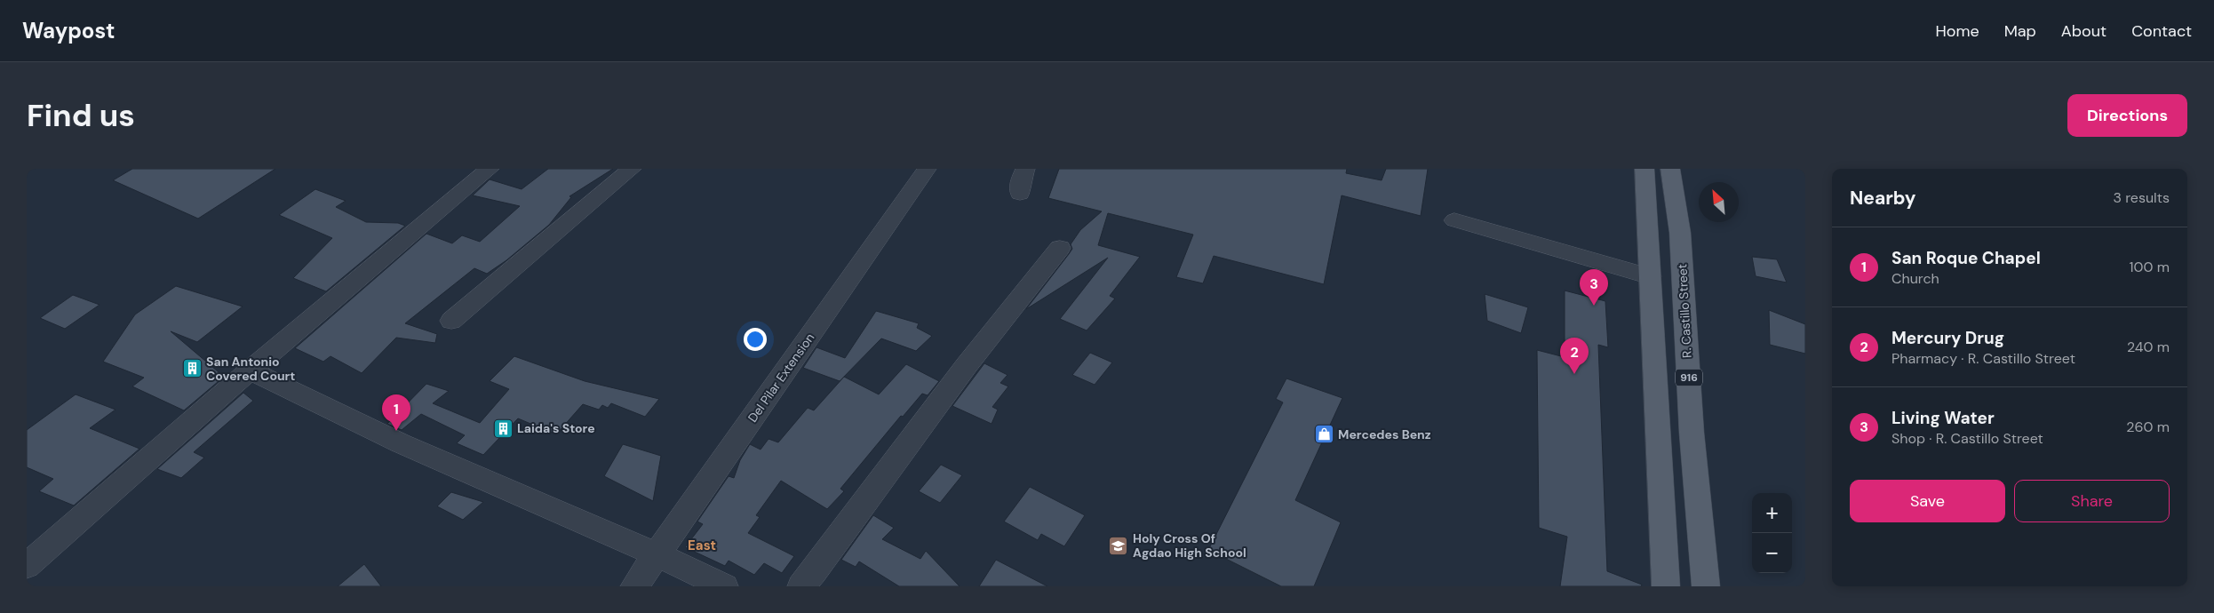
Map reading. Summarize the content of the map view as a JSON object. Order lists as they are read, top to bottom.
{
  "streets": {
    "main road": ["R. Castillo Street", "916"],
    "street": ["Del Pilar Extension"]
  },
  "districts": ["East"],
  "places": {
    "building": ["San Antonio Covered Court", "Laida's Store"],
    "shop": ["Mercedes Benz"],
    "school or university": ["Holy Cross Of Agdao High School"]
  },
  "north": "top left",
  "page": {
    "header": "Waypost",
    "nav": [
      "Home",
      "Map",
      "About",
      "Contact"
    ],
    "buttons": [
      "Directions",
      ["Save", "Share"]
    ],
    "title": "Find us",
    "heading": ["Nearby", "3 results"],
    "list": [
      {
        "mark": "1",
        "name": "San Roque Chapel",
        "note": "Church",
        "value": "100 m"
      },
      {
        "mark": "2",
        "name": "Mercury Drug",
        "note": "Pharmacy · R. Castillo Street",
        "value": "240 m"
      },
      {
        "mark": "3",
        "name": "Living Water",
        "note": "Shop · R. Castillo Street",
        "value": "260 m"
      }
    ],
    "pins": ["3", "2", "1"],
    "map_buttons": ["+", "−"]
  }
}
